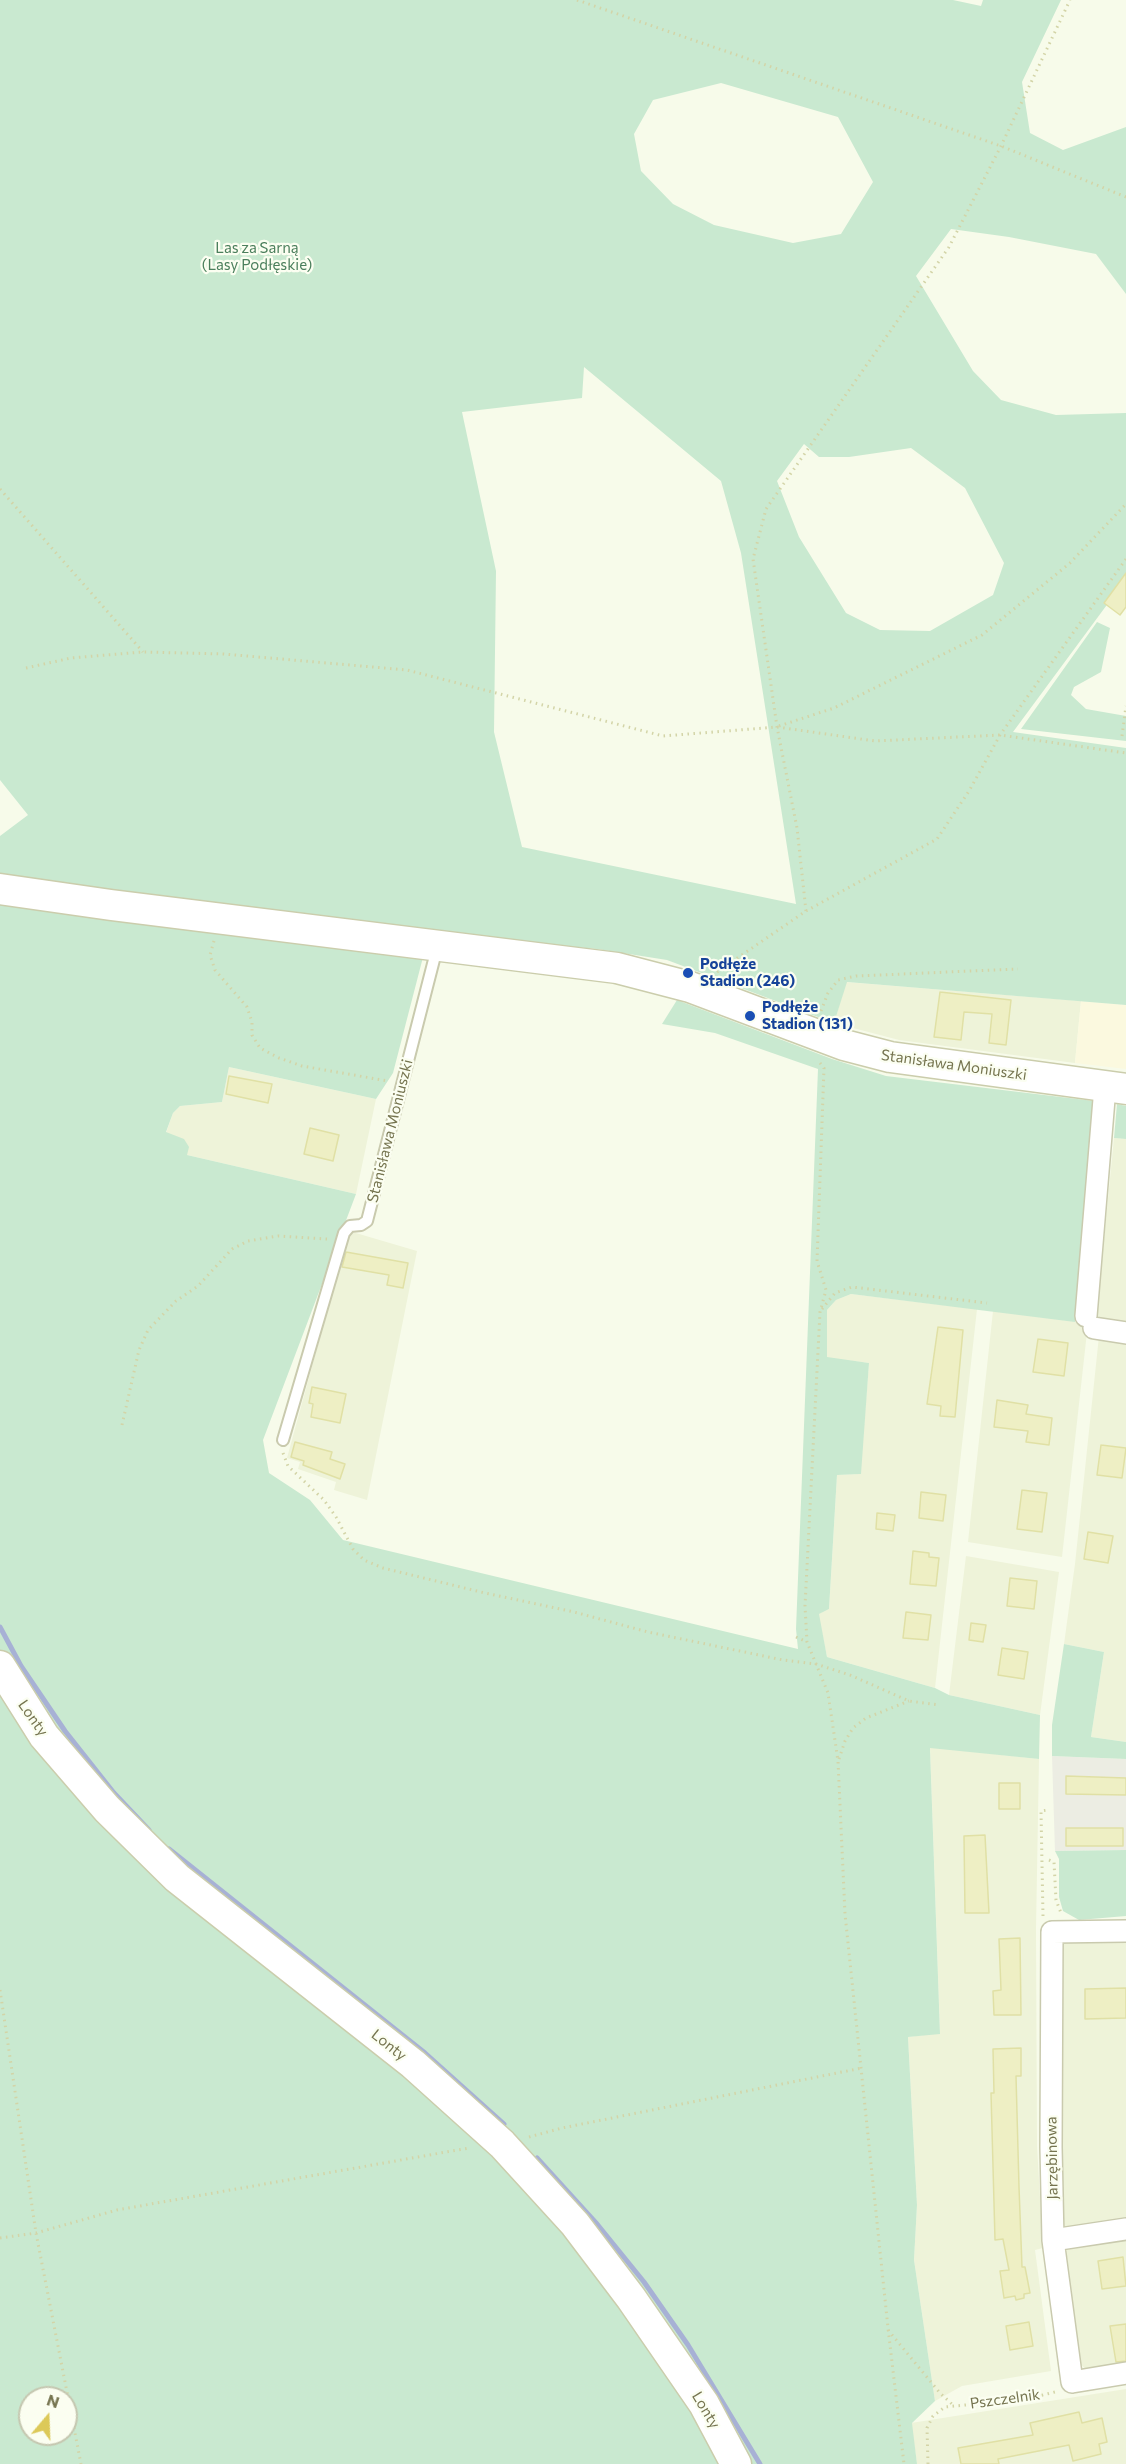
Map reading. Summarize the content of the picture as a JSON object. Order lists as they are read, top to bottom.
{
  "streets": {
    "street": ["Stanisława Moniuszki", "Lonty", "Jarzębinowa"],
    "path": ["Pszczelnik"]
  },
  "crossings": [
    ["Jarzębinowa", "Pszczelnik"]
  ],
  "parks": ["Las za Sarną (Lasy Podłęskie)"],
  "places": ["Podłęże Stadion (246)", "Podłęże Stadion (131)"],
  "north": "top"
}
